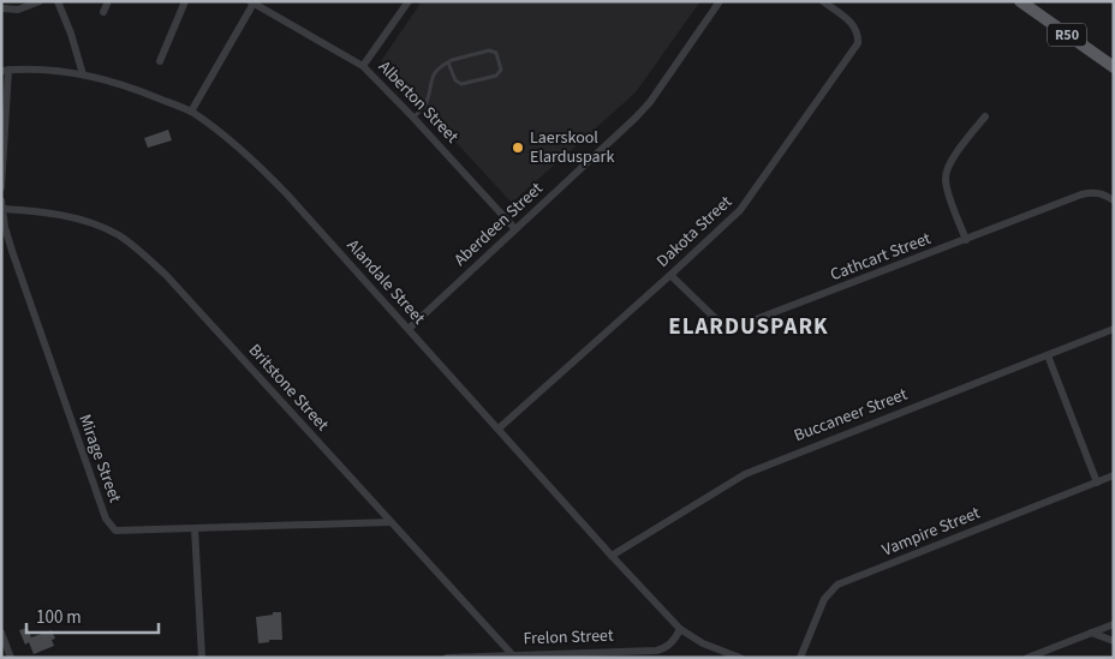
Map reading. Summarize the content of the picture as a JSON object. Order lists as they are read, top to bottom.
{
  "streets": {
    "main road": ["R50"],
    "street": [
      "Alberton Street",
      "Aberdeen Street",
      "Dakota Street",
      "Cathcart Street",
      "Alandale Street",
      "Britstone Street",
      "Buccaneer Street",
      "Mirage Street",
      "Vampire Street",
      "Frelon Street"
    ]
  },
  "crossings": [
    ["Alberton Street", "Aberdeen Street"],
    ["Aberdeen Street", "Alandale Street"],
    ["Dakota Street", "Cathcart Street"],
    ["Dakota Street", "Alandale Street"],
    ["Alandale Street", "Buccaneer Street"],
    ["Alandale Street", "Frelon Street"],
    ["Britstone Street", "Mirage Street"],
    ["Britstone Street", "Frelon Street"]
  ],
  "districts": ["ELARDUSPARK"],
  "places": ["Laerskool Elarduspark"],
  "scale_bar": "100 m"
}
